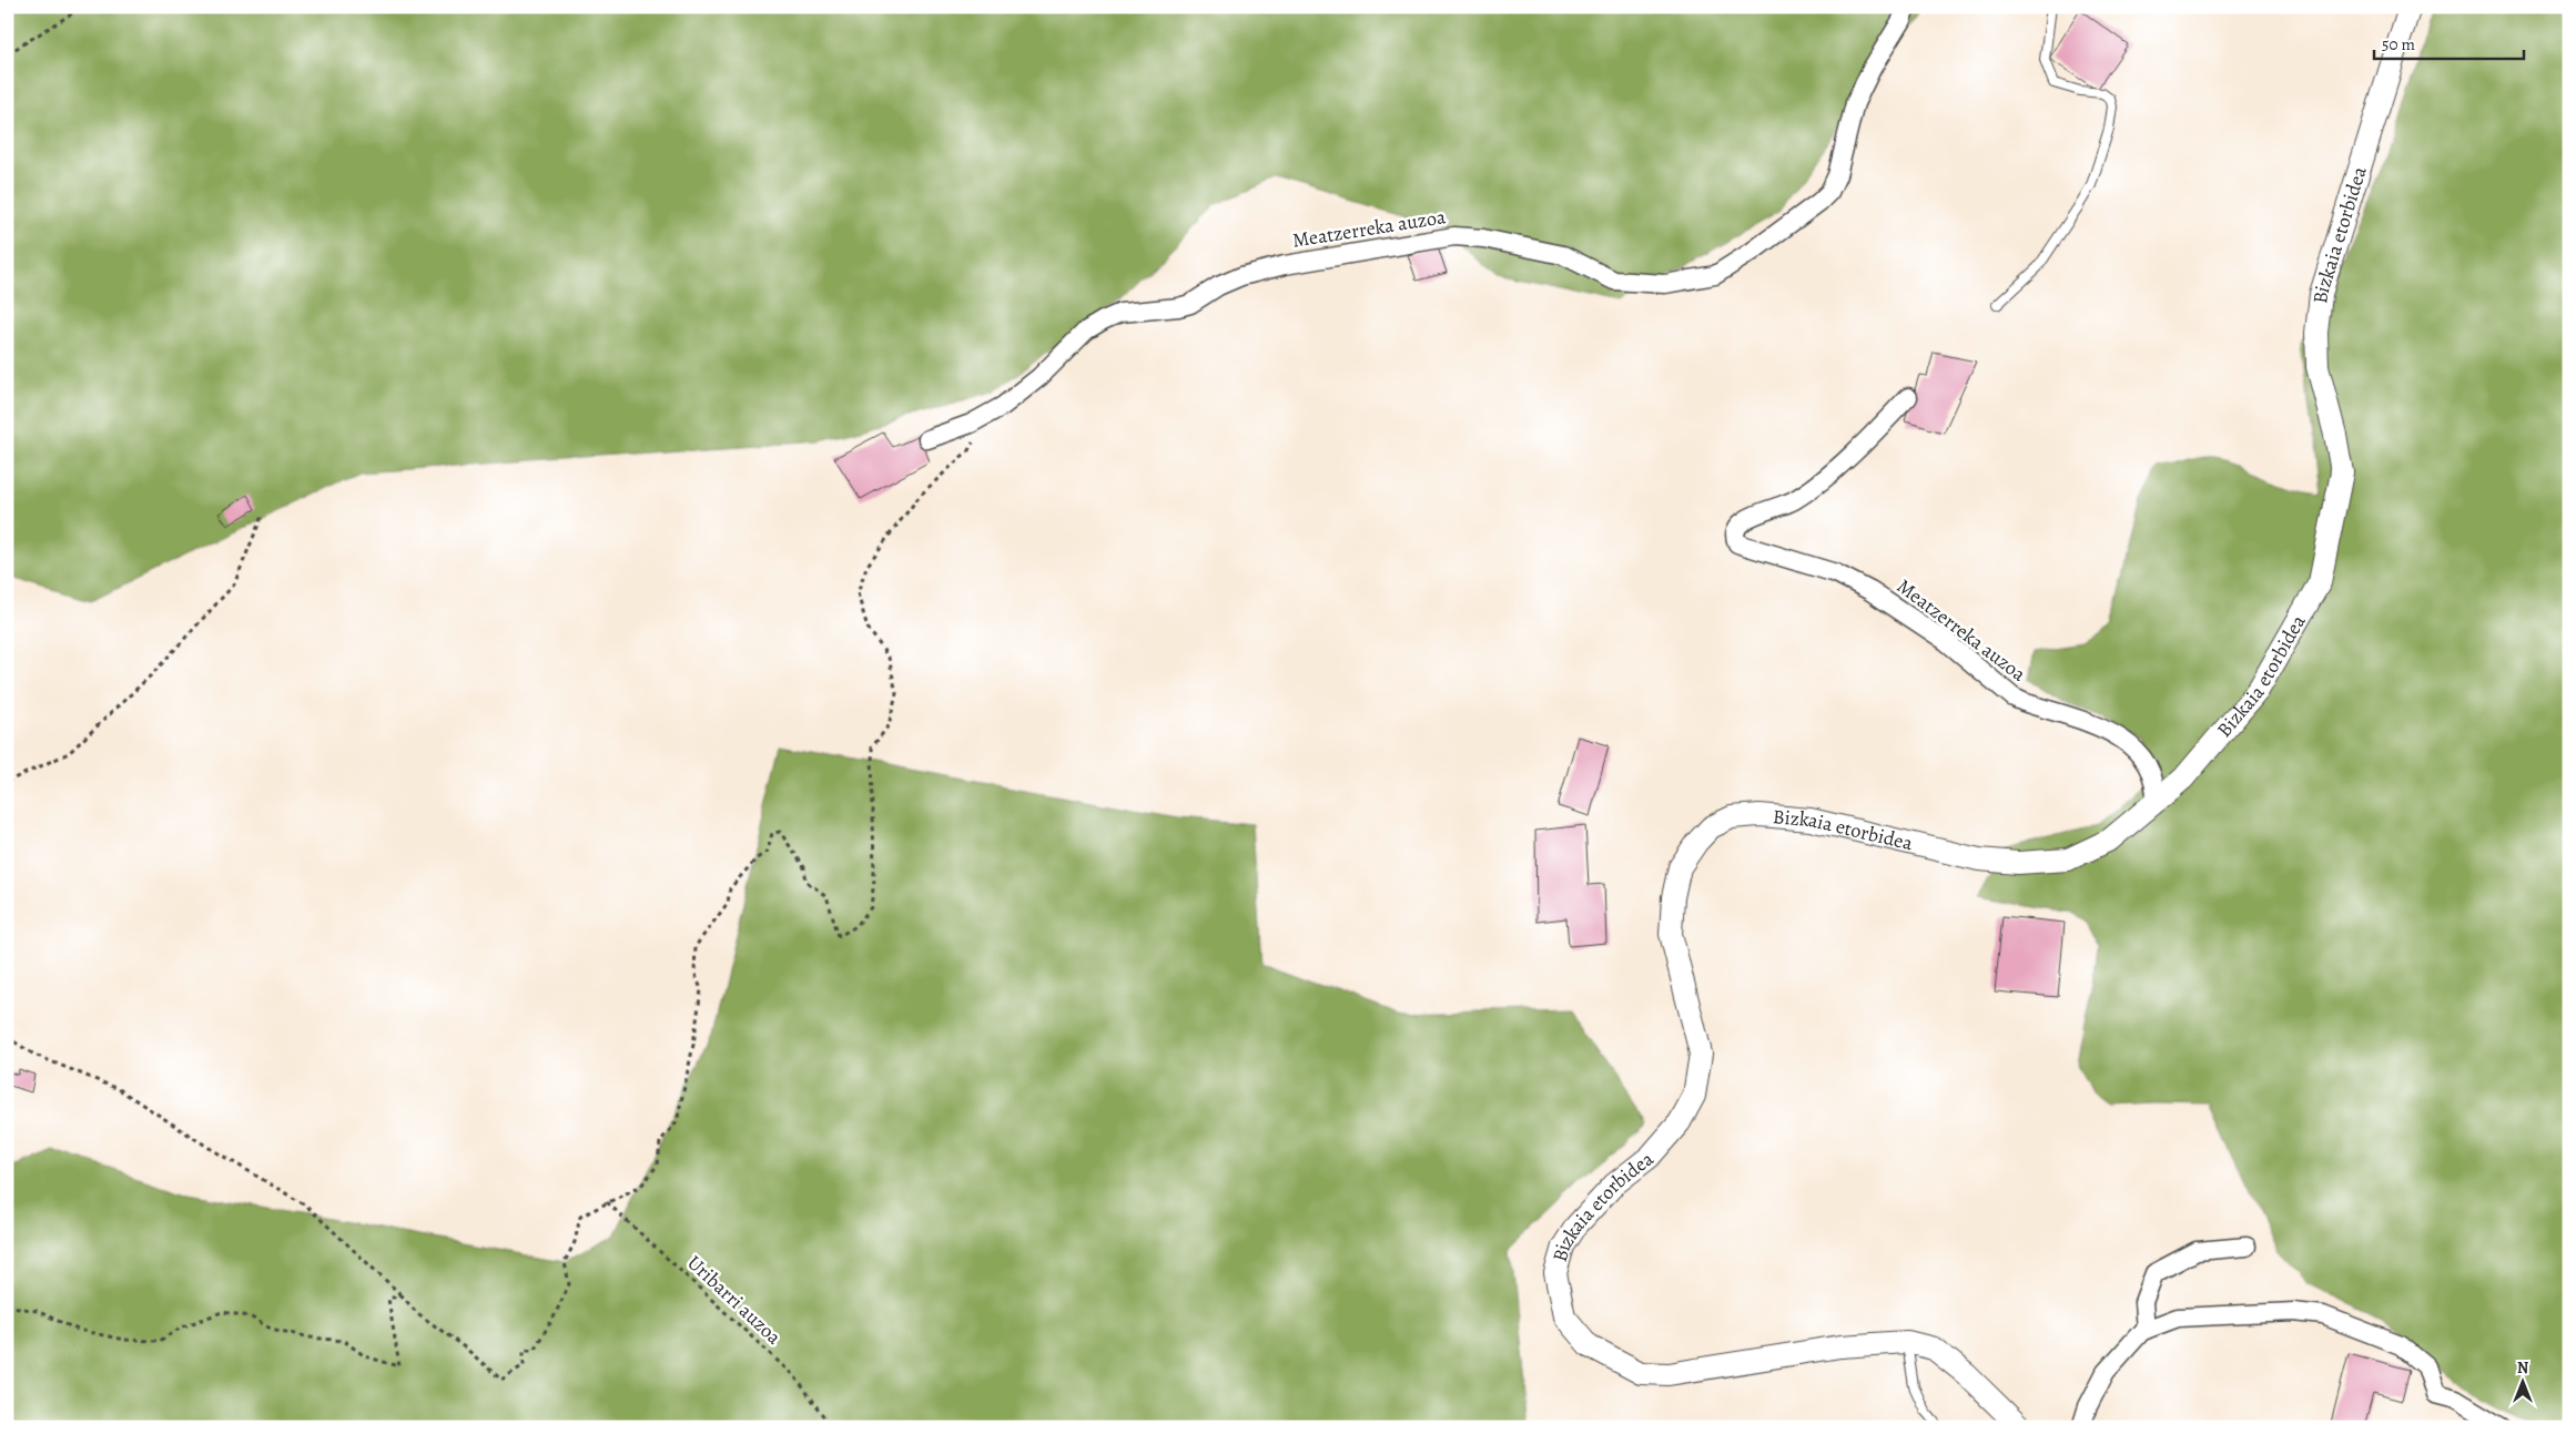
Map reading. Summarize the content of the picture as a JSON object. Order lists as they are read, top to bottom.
{
  "streets": {
    "street": ["Meatzerreka auzoa", "Bizkaia etorbidea"],
    "path": ["Uribarri auzoa"]
  },
  "crossings": [
    ["Meatzerreka auzoa", "Bizkaia etorbidea"]
  ],
  "scale_bar": "50 m",
  "north": "top"
}
